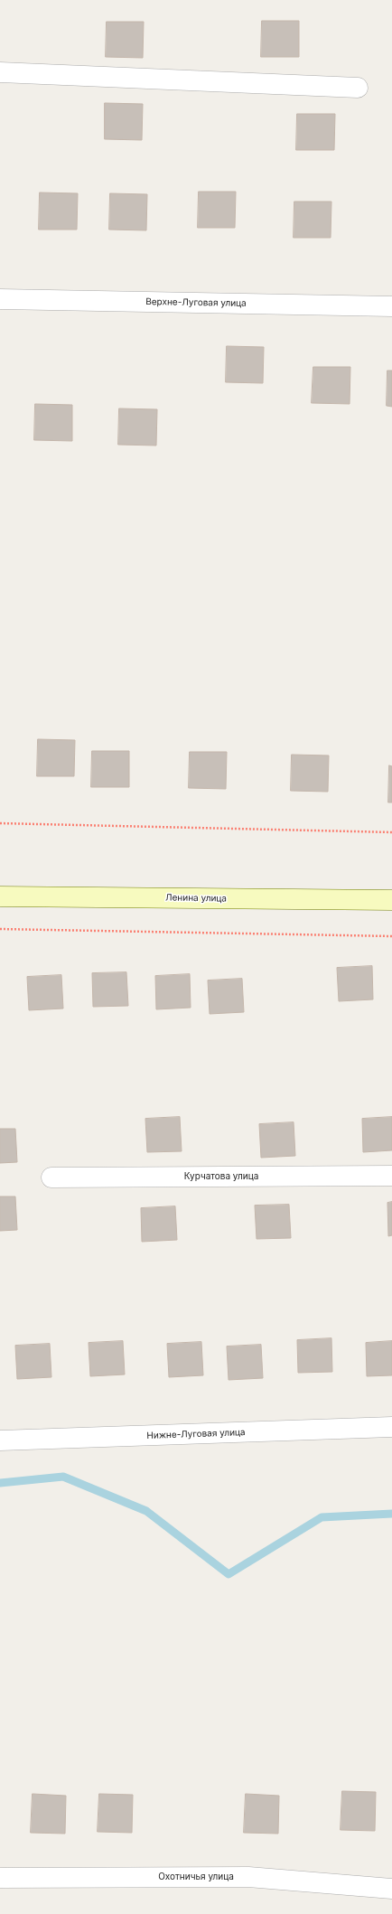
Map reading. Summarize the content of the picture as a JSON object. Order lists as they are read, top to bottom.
{
  "streets": {
    "main road": ["Ленина улица"],
    "street": [
      "Верхне-Луговая улица",
      "Курчатова улица",
      "Нижне-Луговая улица",
      "Охотничья улица"
    ]
  }
}
